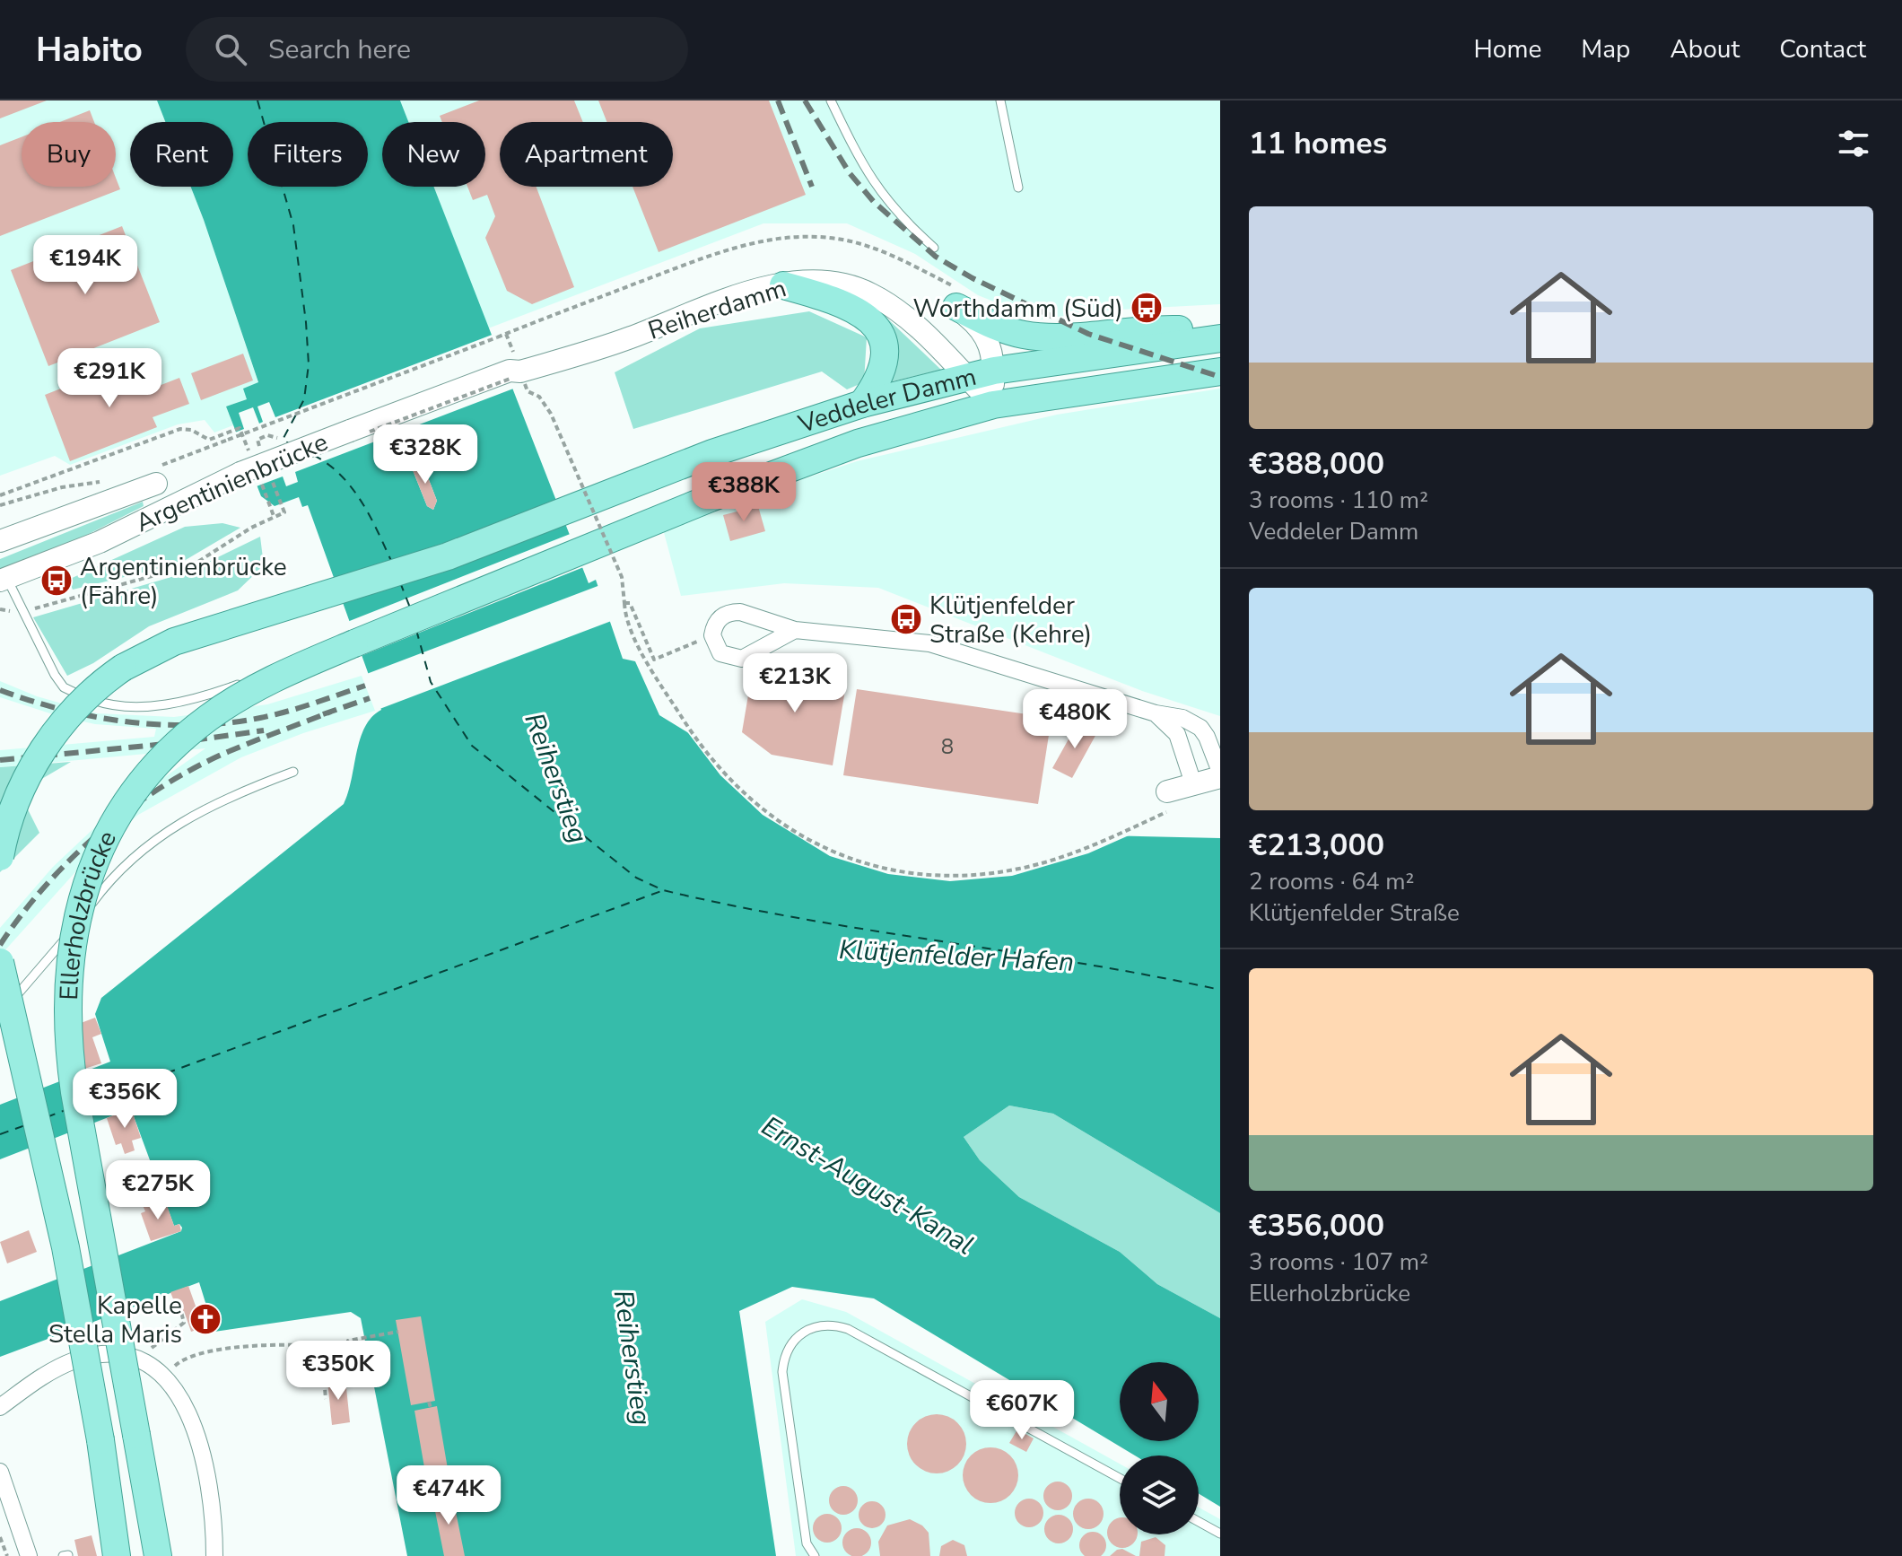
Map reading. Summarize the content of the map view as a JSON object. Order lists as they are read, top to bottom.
{
  "streets": {
    "main road": ["Veddeler Damm", "Ellerholzbrücke"],
    "street": ["Reiherdamm", "Argentinienbrücke"]
  },
  "crossings": [
    ["Reiherdamm", "Veddeler Damm"],
    ["Reiherdamm", "Argentinienbrücke"],
    ["Veddeler Damm", "Ellerholzbrücke"]
  ],
  "water": ["Reiherstieg", "Klütjenfelder Hafen", "Ernst-August-Kanal"],
  "places": {
    "bus stop": ["Worthdamm (Süd)", "Argentinienbrücke (Fähre)", "Klütjenfelder Straße (Kehre)"],
    "church": ["Kapelle Stella Maris"]
  },
  "house_numbers": ["8"],
  "north": "top",
  "page": {
    "header": "Habito",
    "search": "Search here",
    "nav": [
      "Home",
      "Map",
      "About",
      "Contact"
    ],
    "heading": "11 homes",
    "chip": [
      "Buy",
      "Rent",
      "Filters",
      "New",
      "Apartment"
    ],
    "list": [
      {
        "name": "€388,000",
        "note": "3 rooms · 110 m² · Veddeler Damm"
      },
      {
        "name": "€213,000",
        "note": "2 rooms · 64 m² · Klütjenfelder Straße"
      },
      {
        "name": "€356,000",
        "note": "3 rooms · 107 m² · Ellerholzbrücke"
      }
    ],
    "price": [
      "€194K",
      "€291K",
      "€328K",
      "€388K",
      "€213K",
      "€480K",
      "€356K",
      "€275K",
      "€350K",
      "€607K",
      "€474K"
    ]
  }
}
